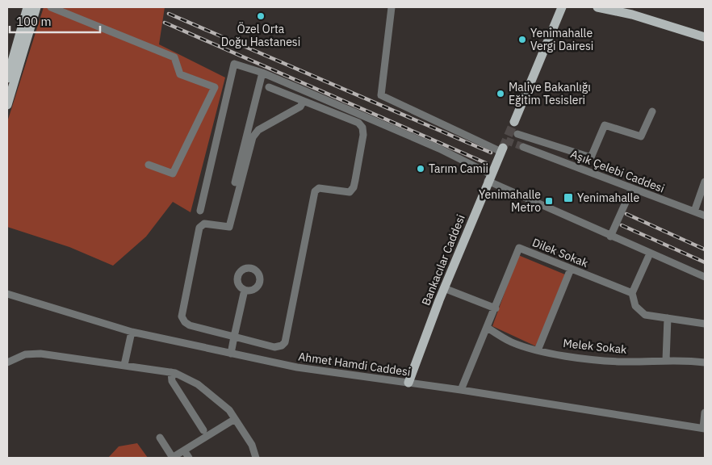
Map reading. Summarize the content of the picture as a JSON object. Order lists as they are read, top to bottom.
{
  "streets": {
    "main road": ["Bankacılar Caddesi"],
    "street": [
      "Aşık Çelebi Caddesi",
      "Dilek Sokak",
      "Melek Sokak",
      "Ahmet Hamdi Caddesi"
    ]
  },
  "crossings": [
    ["Dilek Sokak", "Melek Sokak"],
    ["Dilek Sokak", "Ahmet Hamdi Caddesi"],
    ["Bankacılar Caddesi", "Ahmet Hamdi Caddesi"]
  ],
  "places": {
    "other": [
      "Özel Orta Doğu Hastanesi",
      "Yenimahalle Vergi Dairesi",
      "Maliye Bakanlığı Eğitim Tesisleri",
      "Tarım Camii"
    ],
    "transit": ["Yenimahalle", "Yenimahalle Metro"]
  },
  "scale_bar": "100 m"
}
